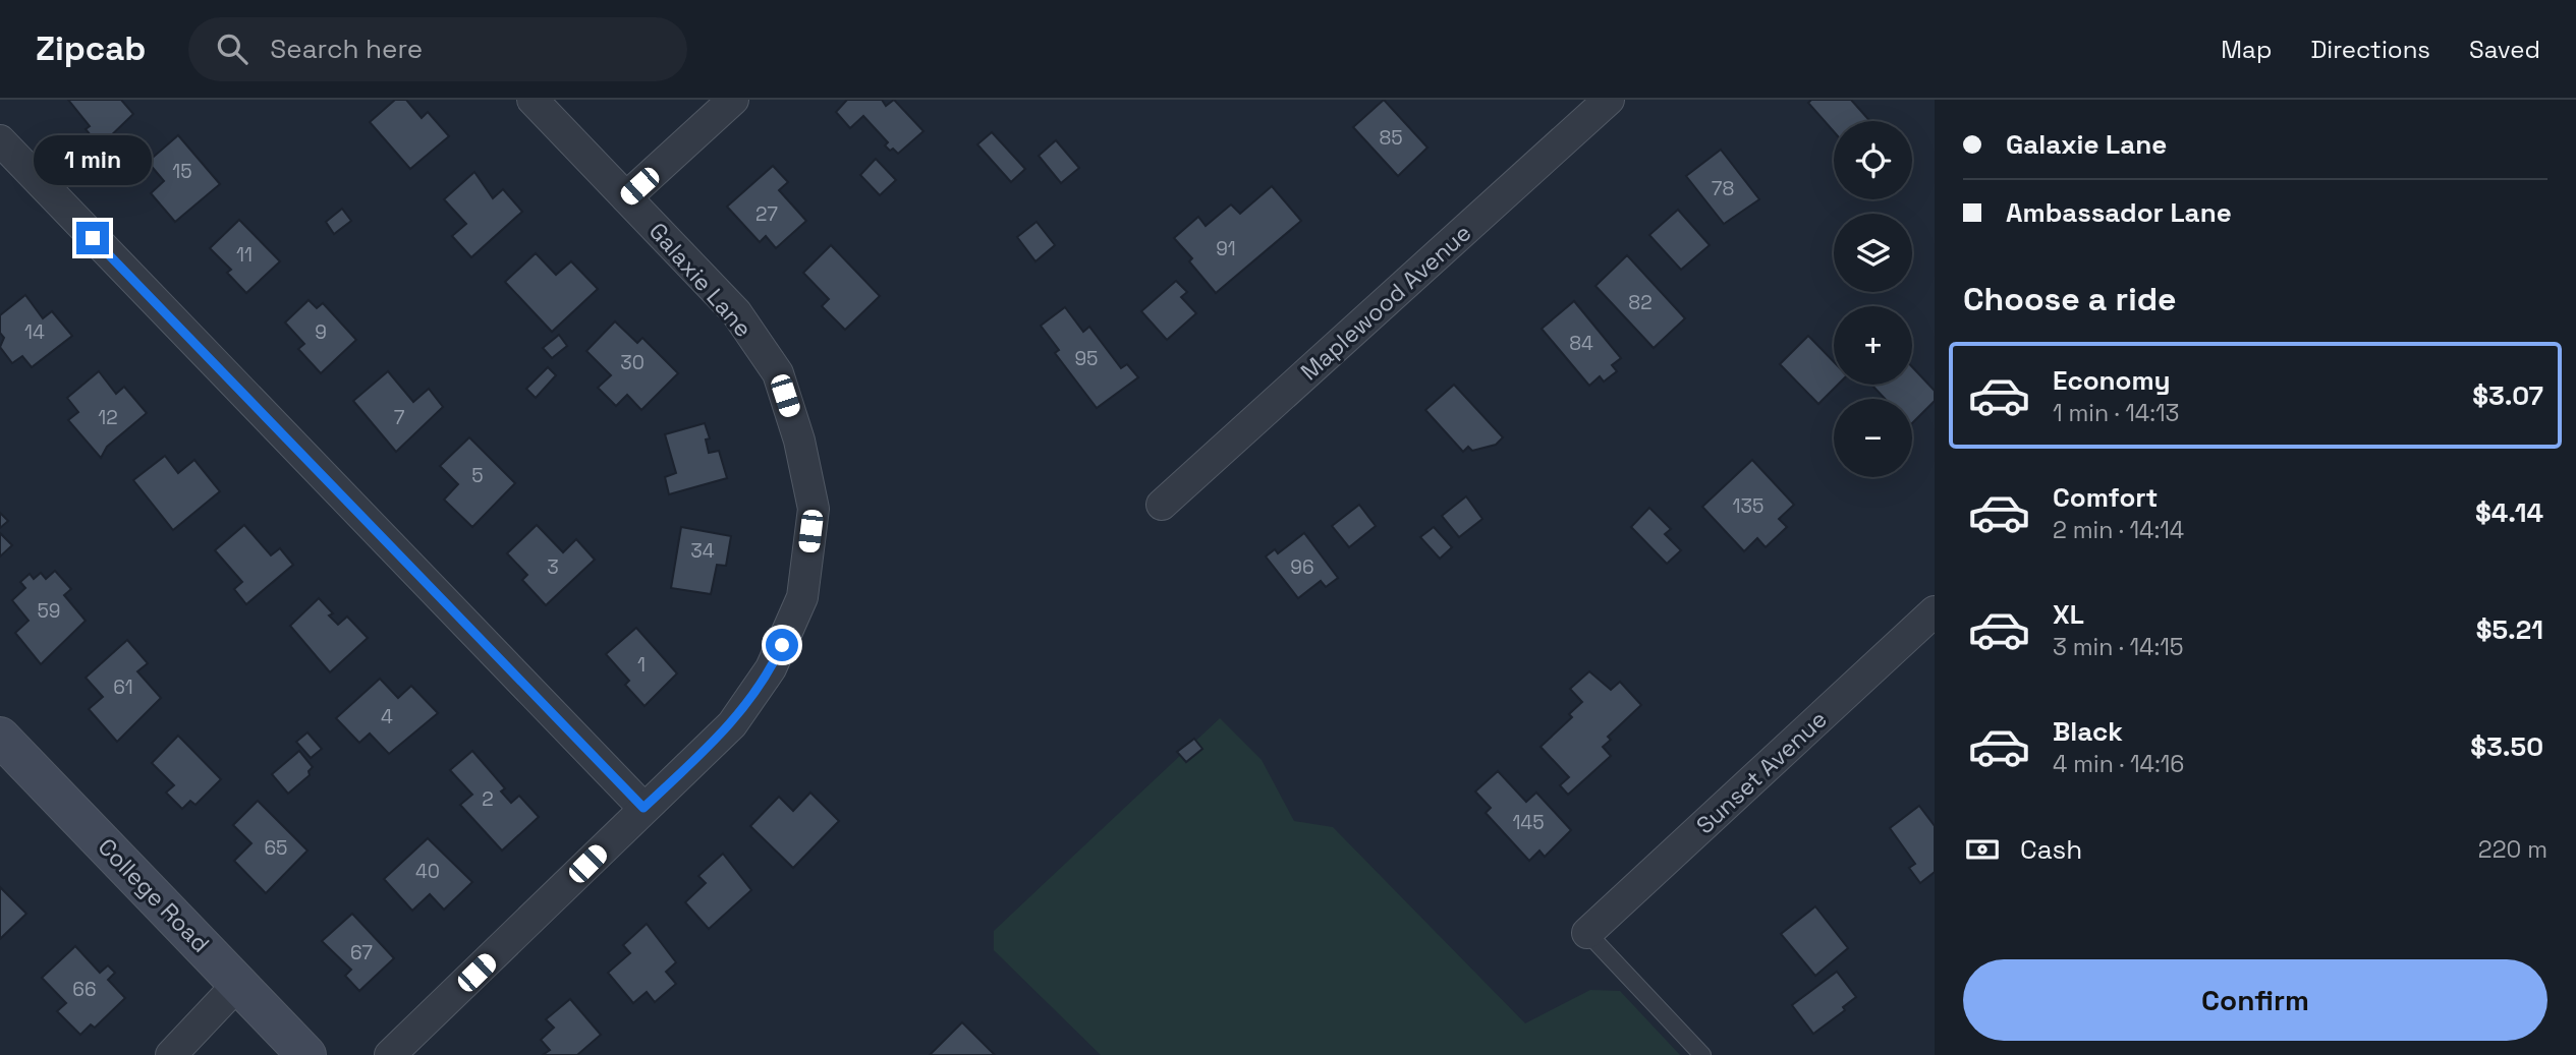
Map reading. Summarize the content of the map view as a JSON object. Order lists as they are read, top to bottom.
{
  "streets": {
    "street": [
      "Galaxie Lane",
      "Maplewood Avenue",
      "Sunset Avenue",
      "College Road"
    ]
  },
  "house_numbers": [
    "85",
    "15",
    "78",
    "27",
    "91",
    "11",
    "82",
    "14",
    "9",
    "84",
    "95",
    "30",
    "12",
    "7",
    "5",
    "135",
    "34",
    "3",
    "96",
    "59",
    "1",
    "61",
    "4",
    "2",
    "145",
    "65",
    "40",
    "67",
    "66"
  ],
  "page": {
    "header": "Zipcab",
    "search": "Search here",
    "nav": ["Map", "Directions", "Saved"],
    "banner": ["Galaxie Lane", "Ambassador Lane"],
    "map_buttons": ["+", "−"],
    "bubble": "1 min",
    "heading": "Choose a ride",
    "list": [
      {
        "name": "Economy",
        "note": "1 min · 14:13",
        "value": "$3.07"
      },
      {
        "name": "Comfort",
        "note": "2 min · 14:14",
        "value": "$4.14"
      },
      {
        "name": "XL",
        "note": "3 min · 14:15",
        "value": "$5.21"
      },
      {
        "name": "Black",
        "note": "4 min · 14:16",
        "value": "$3.50"
      }
    ],
    "pay": ["Cash", "220 m"],
    "buttons": "Confirm"
  }
}
